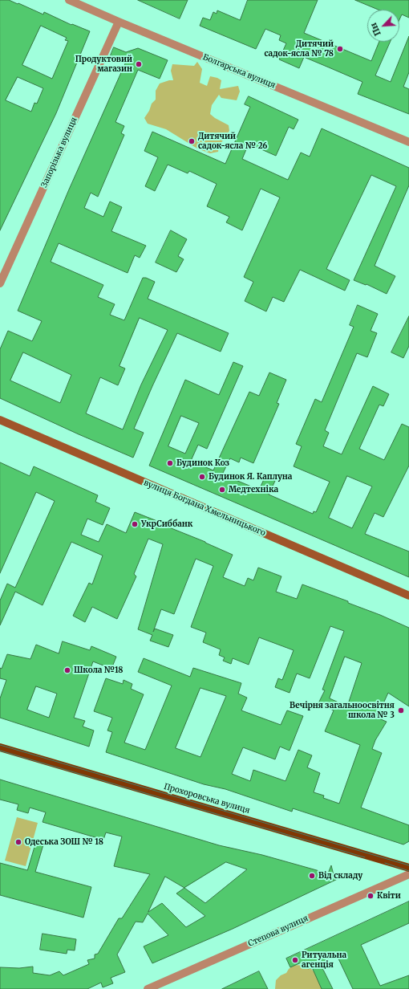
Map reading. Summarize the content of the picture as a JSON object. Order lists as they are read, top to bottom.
{
  "streets": {
    "main road": ["вулиця Богдана Хмельницького", "Прохоровська вулиця"],
    "street": ["Болгарська вулиця", "Запорізька вулиця", "Степова вулиця"]
  },
  "crossings": [
    ["Болгарська вулиця", "Запорізька вулиця"]
  ],
  "places": [
    "Дитячий садок-ясла № 78",
    "Продуктовий магазин",
    "Дитячий садок-ясла № 26",
    "Будинок Коз",
    "Будинок Я. Каплуна",
    "Медтехніка",
    "УкрСиббанк",
    "Школа №18",
    "Вечірня загальноосвітня школа № 3",
    "Одеська ЗОШ № 18",
    "Від складу",
    "Квіти",
    "Ритуальна агенція"
  ],
  "north": "bottom left"
}
